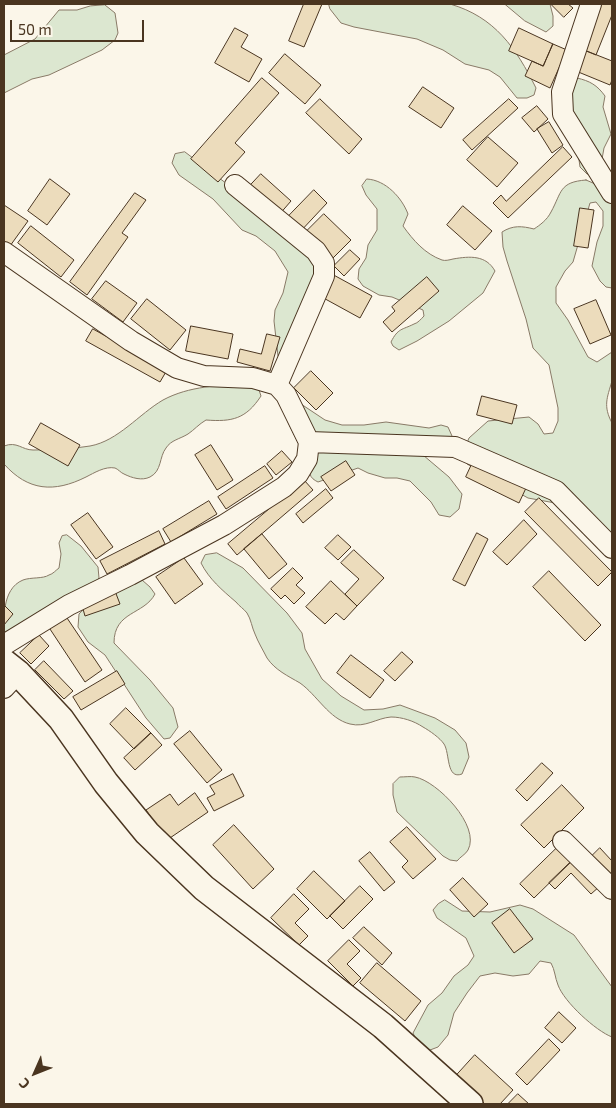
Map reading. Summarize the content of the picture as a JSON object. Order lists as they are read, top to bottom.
{
  "scale_bar": "50 m",
  "north": "bottom left"
}
